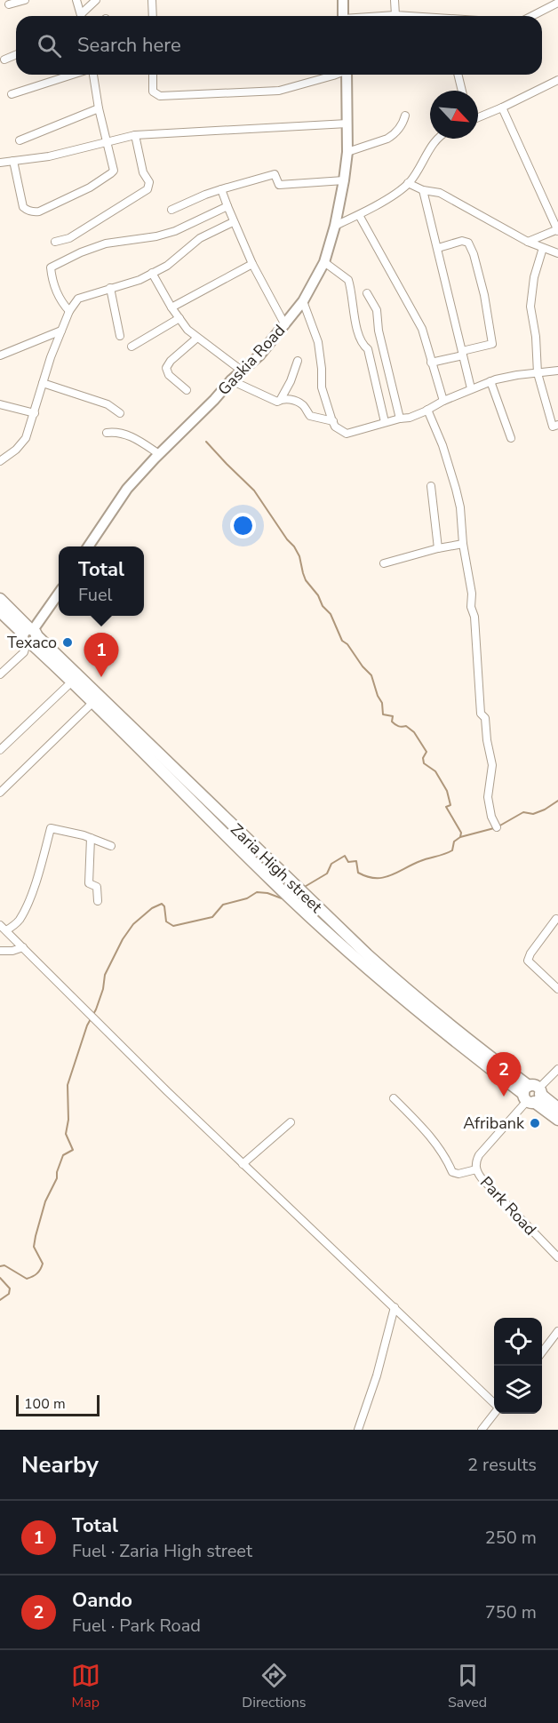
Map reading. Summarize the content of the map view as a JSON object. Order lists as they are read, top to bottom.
{
  "streets": {
    "main road": ["Gaskia Road", "Zaria High street"],
    "street": ["Park Road"]
  },
  "crossings": [
    ["Zaria High street", "Park Road"]
  ],
  "places": ["Texaco", "Afribank"],
  "scale_bar": "100 m",
  "north": "bottom right",
  "page": {
    "search": "Search here",
    "popup": ["Total", "Fuel"],
    "pins": ["1", "2"],
    "scale": "100 m",
    "heading": ["Nearby", "2 results"],
    "list": [
      {
        "mark": "1",
        "name": "Total",
        "note": "Fuel · Zaria High street",
        "value": "250 m"
      },
      {
        "mark": "2",
        "name": "Oando",
        "note": "Fuel · Park Road",
        "value": "750 m"
      }
    ],
    "nav": ["Map", "Directions", "Saved"]
  }
}
